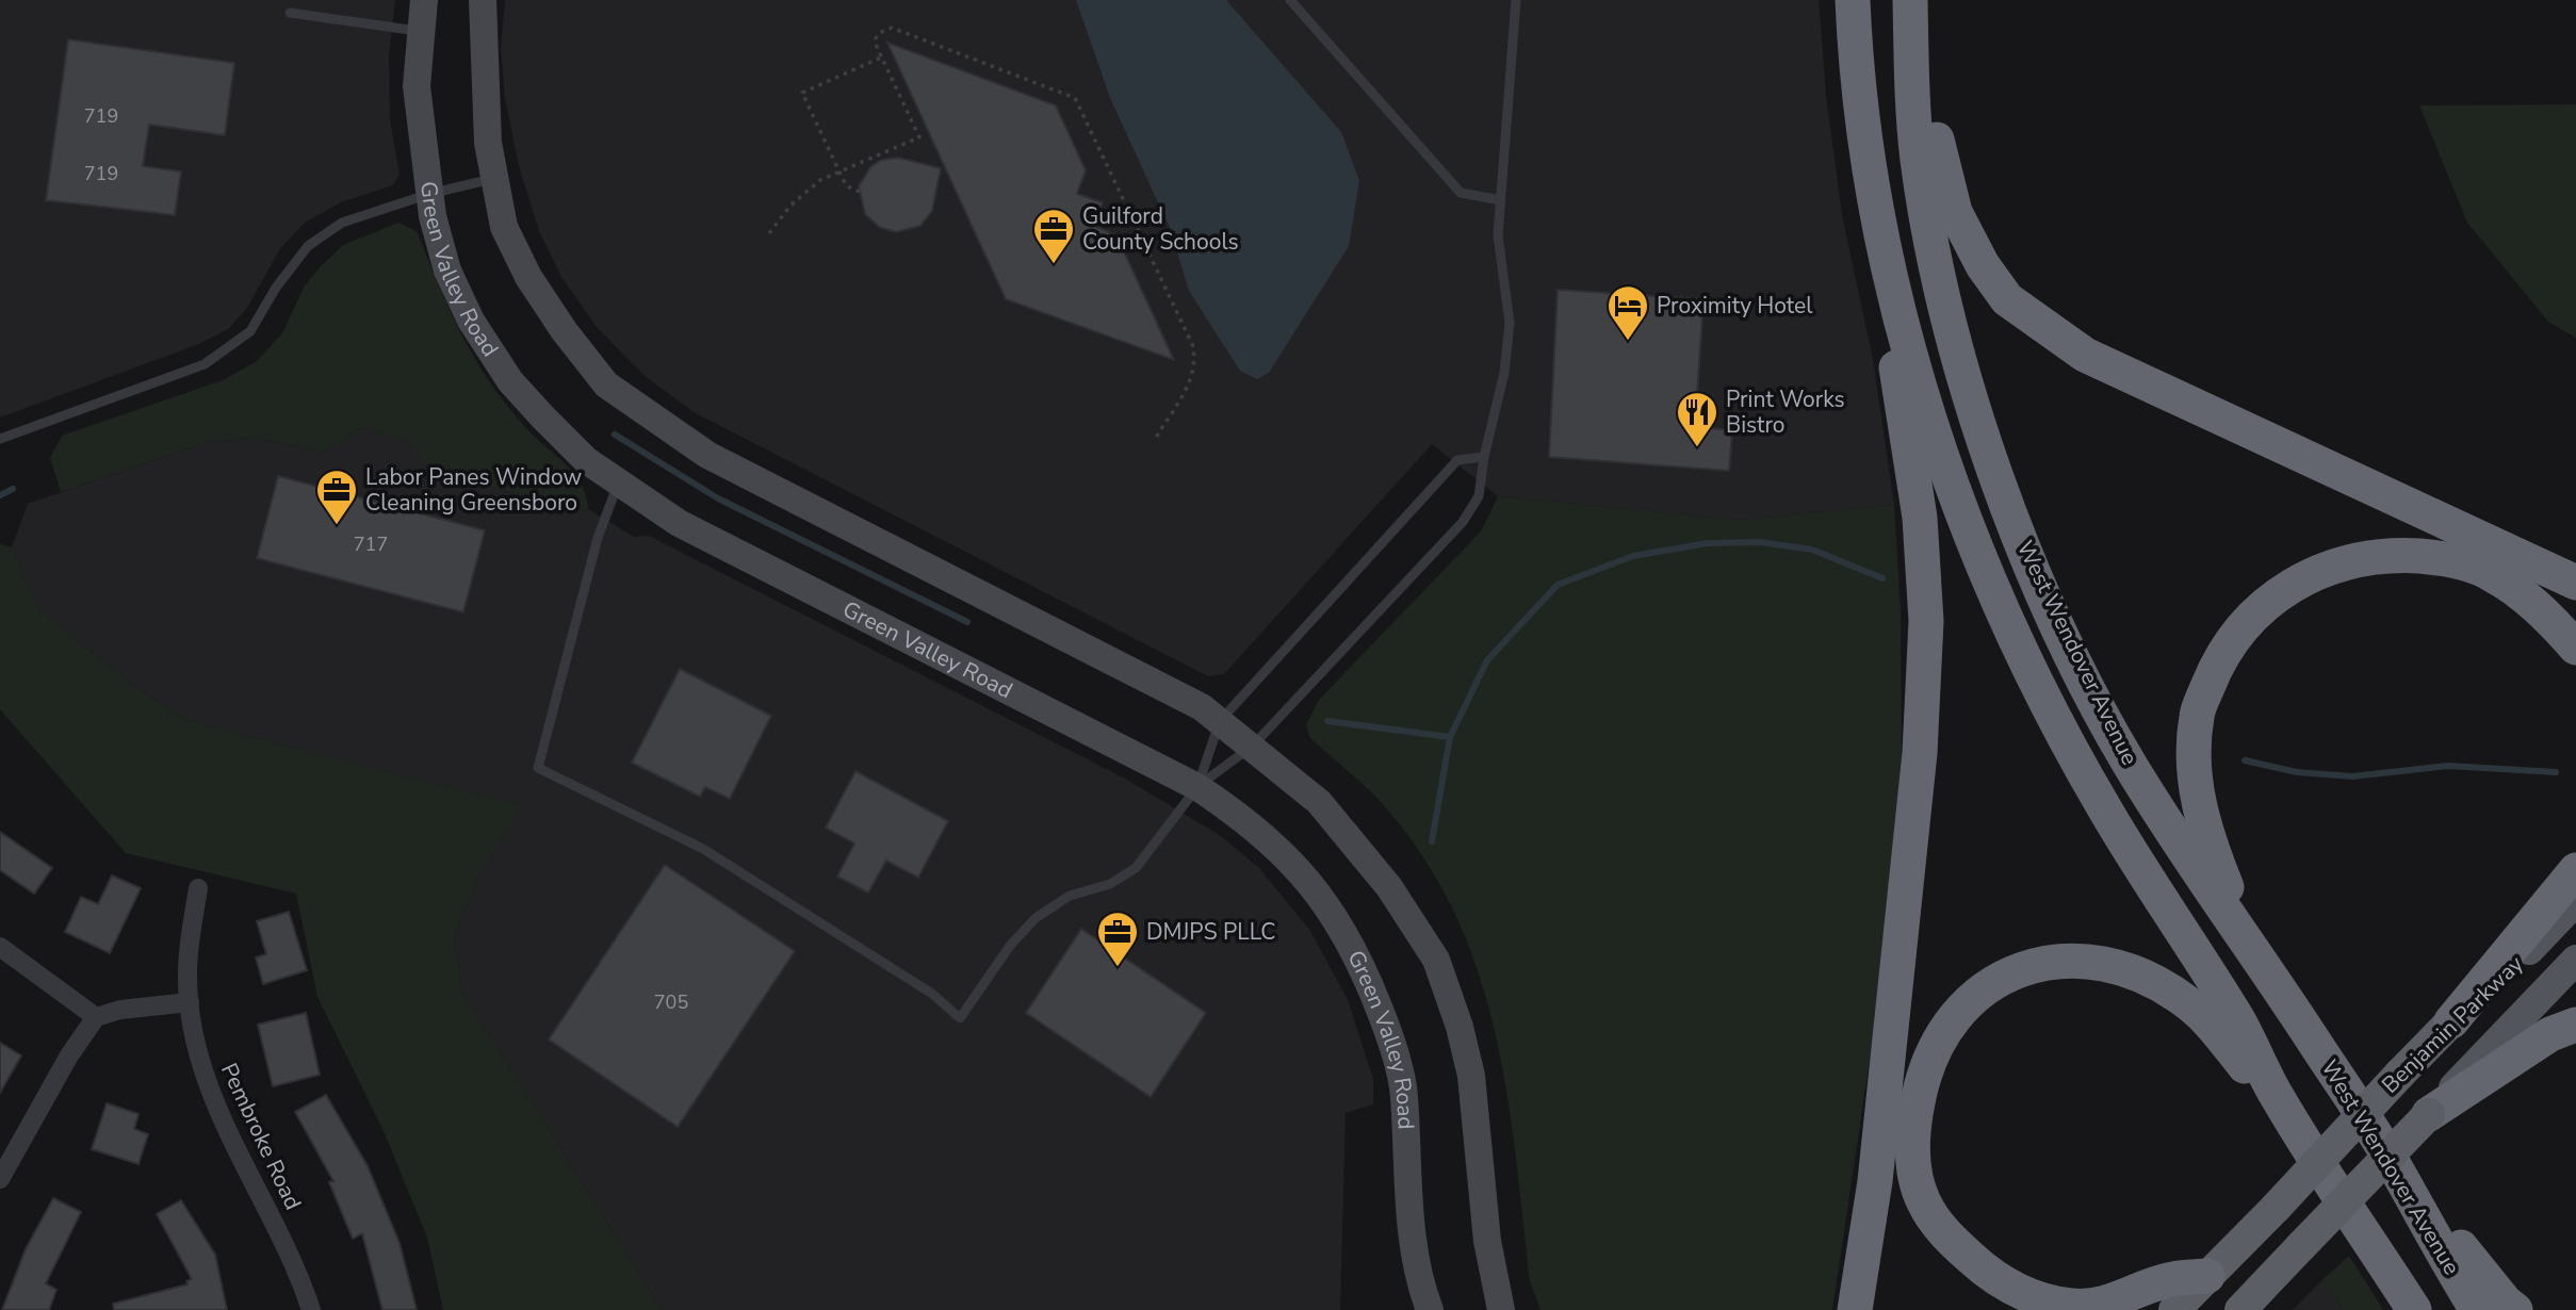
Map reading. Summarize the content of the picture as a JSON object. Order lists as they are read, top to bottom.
{
  "streets": {
    "highway": ["West Wendover Avenue", "Benjamin Parkway"],
    "main road": ["Green Valley Road"],
    "street": ["Pembroke Road"]
  },
  "places": {
    "office": ["Guilford County Schools", "Labor Panes Window Cleaning Greensboro", "DMJPS PLLC"],
    "hotel": ["Proximity Hotel"],
    "restaurant": ["Print Works Bistro"]
  },
  "house_numbers": [
    "719",
    "719",
    "717",
    "705"
  ]
}
